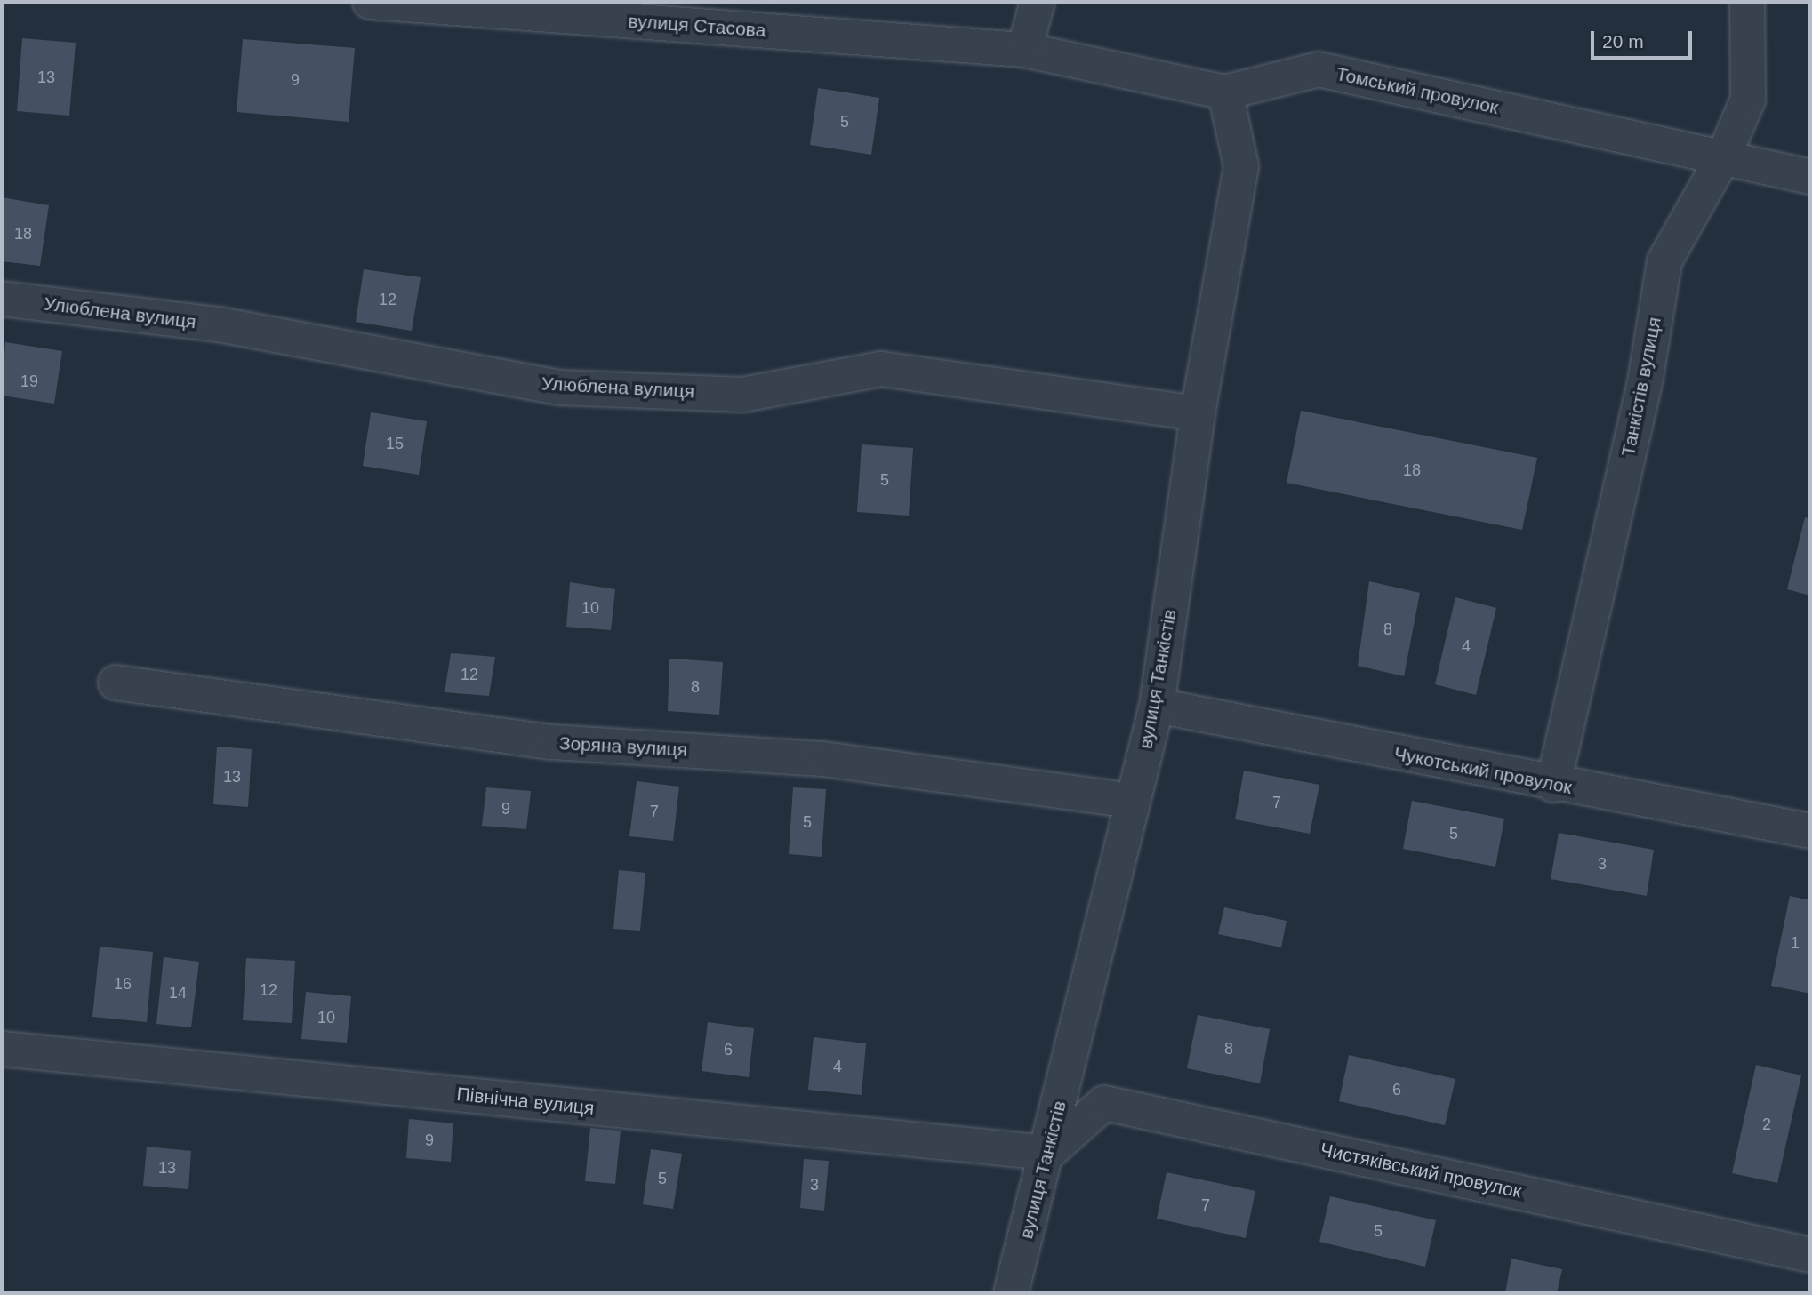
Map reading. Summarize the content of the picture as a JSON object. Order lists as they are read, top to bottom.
{
  "streets": {
    "street": [
      "вулиця Стасова",
      "Томський провулок",
      "Улюблена вулиця",
      "Танкістів вулиця",
      "вулиця Танкістів",
      "Зоряна вулиця",
      "Чукотський провулок",
      "Північна вулиця",
      "Чистяківський провулок"
    ]
  },
  "crossings": [
    ["вулиця Стасова", "Томський провулок"],
    ["Томський провулок", "Танкістів вулиця"],
    ["Томський провулок", "вулиця Танкістів"],
    ["Улюблена вулиця", "вулиця Танкістів"],
    ["Танкістів вулиця", "Чукотський провулок"],
    ["вулиця Танкістів", "Зоряна вулиця"],
    ["вулиця Танкістів", "Чукотський провулок"],
    ["вулиця Танкістів", "Північна вулиця"],
    ["вулиця Танкістів", "Чистяківський провулок"],
    ["Північна вулиця", "Чистяківський провулок"]
  ],
  "house_numbers": [
    "13",
    "9",
    "5",
    "18",
    "12",
    "19",
    "15",
    "18",
    "5",
    "10",
    "8",
    "4",
    "12",
    "8",
    "13",
    "7",
    "9",
    "7",
    "5",
    "5",
    "3",
    "1",
    "16",
    "12",
    "14",
    "10",
    "8",
    "6",
    "4",
    "6",
    "2",
    "9",
    "13",
    "5",
    "3",
    "7",
    "5"
  ],
  "scale_bar": "20 m"
}
